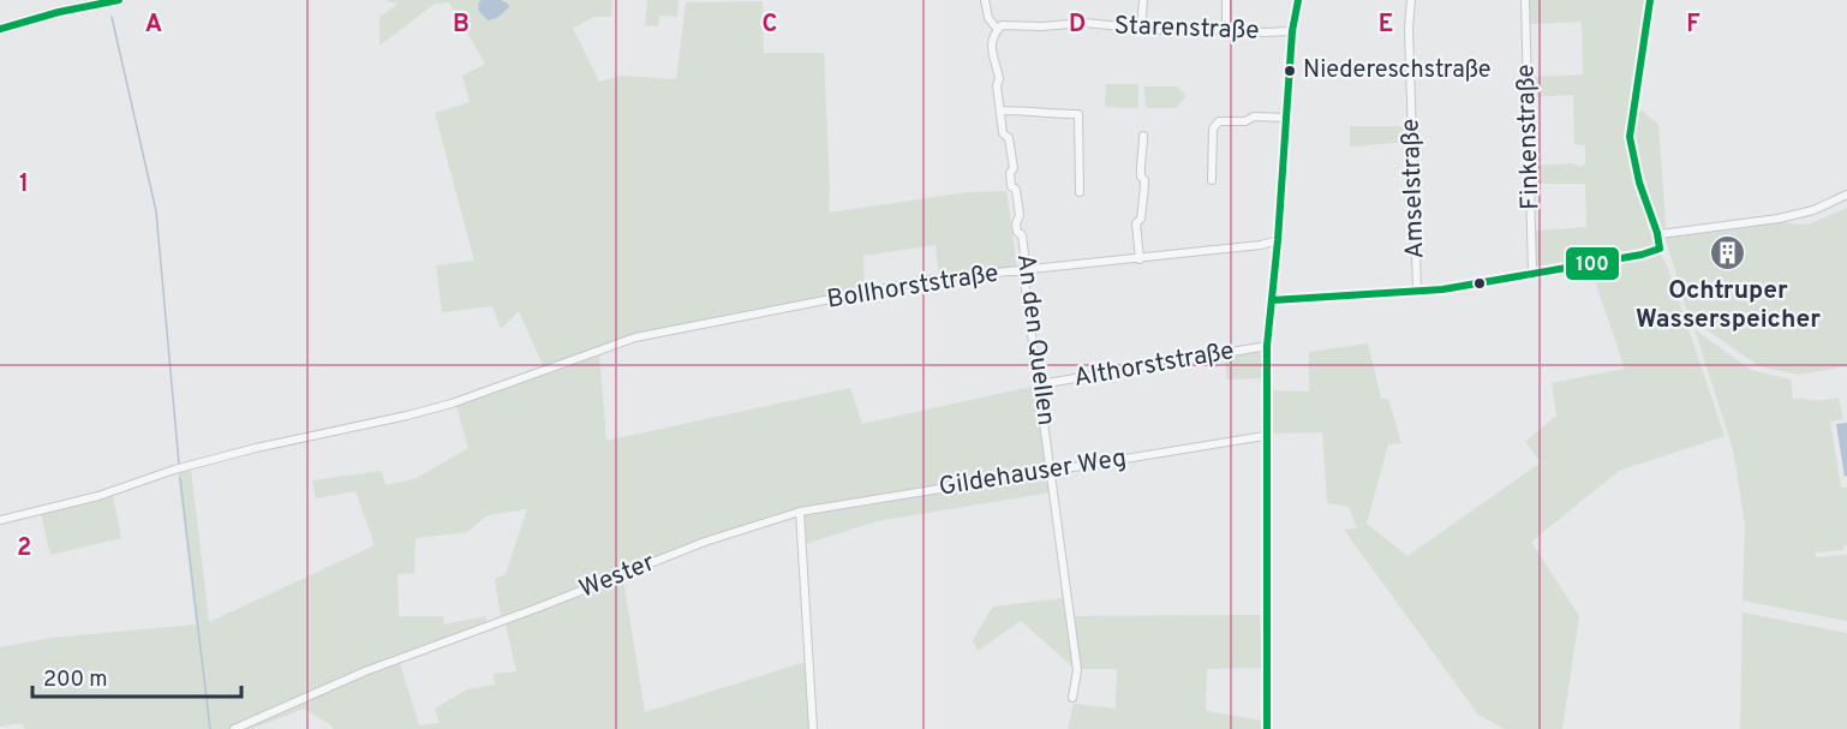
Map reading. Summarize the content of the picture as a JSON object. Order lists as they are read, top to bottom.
{
  "streets": {
    "street": [
      "Starenstraße",
      "Finkenstraße",
      "Amselstraße",
      "Bollhorststraße",
      "An den Quellen",
      "Althorststraße",
      "Gildehauser Weg",
      "Wester"
    ]
  },
  "crossings": [
    ["Starenstraße", "An den Quellen"],
    ["Bollhorststraße", "An den Quellen"],
    ["An den Quellen", "Althorststraße"],
    ["An den Quellen", "Gildehauser Weg"],
    ["Gildehauser Weg", "Wester"]
  ],
  "places": {
    "other": ["Niedereschstraße"],
    "building": ["Ochtruper Wasserspeicher"]
  },
  "lines": ["transit line 100"],
  "scale_bar": "200 m",
  "grid": {
    "columns": [
      "A",
      "B",
      "C",
      "D",
      "E",
      "F"
    ],
    "rows": ["1", "2"]
  }
}
